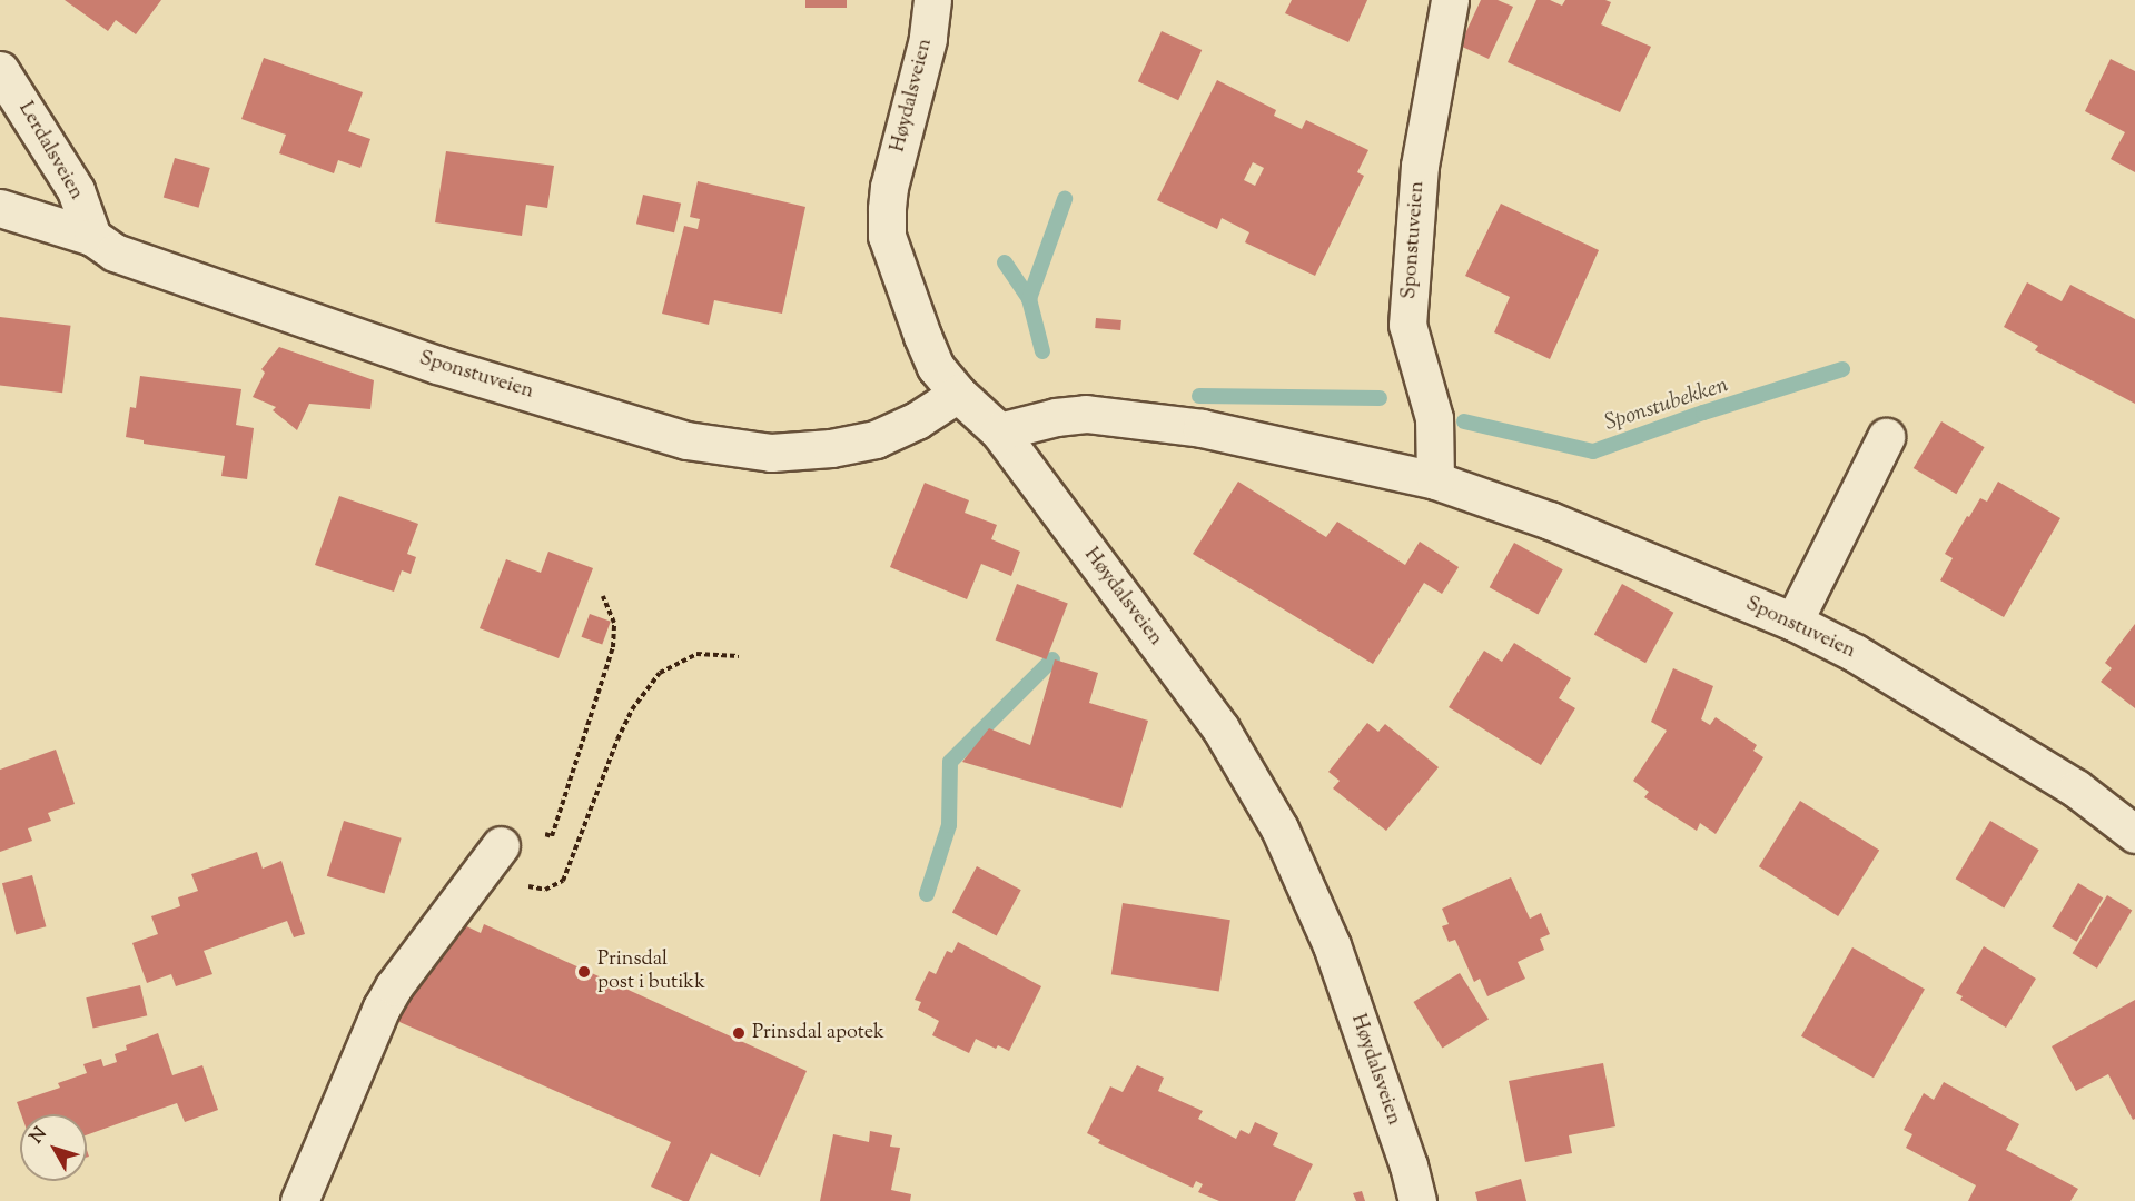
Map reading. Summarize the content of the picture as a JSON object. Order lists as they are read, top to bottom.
{
  "streets": {
    "street": ["Høydalsveien", "Lerdalsveien", "Sponstuveien"]
  },
  "crossings": [
    ["Høydalsveien", "Sponstuveien"],
    ["Lerdalsveien", "Sponstuveien"]
  ],
  "water": ["Sponstubekken"],
  "places": ["Prinsdal post i butikk", "Prinsdal apotek"],
  "north": "top left"
}
